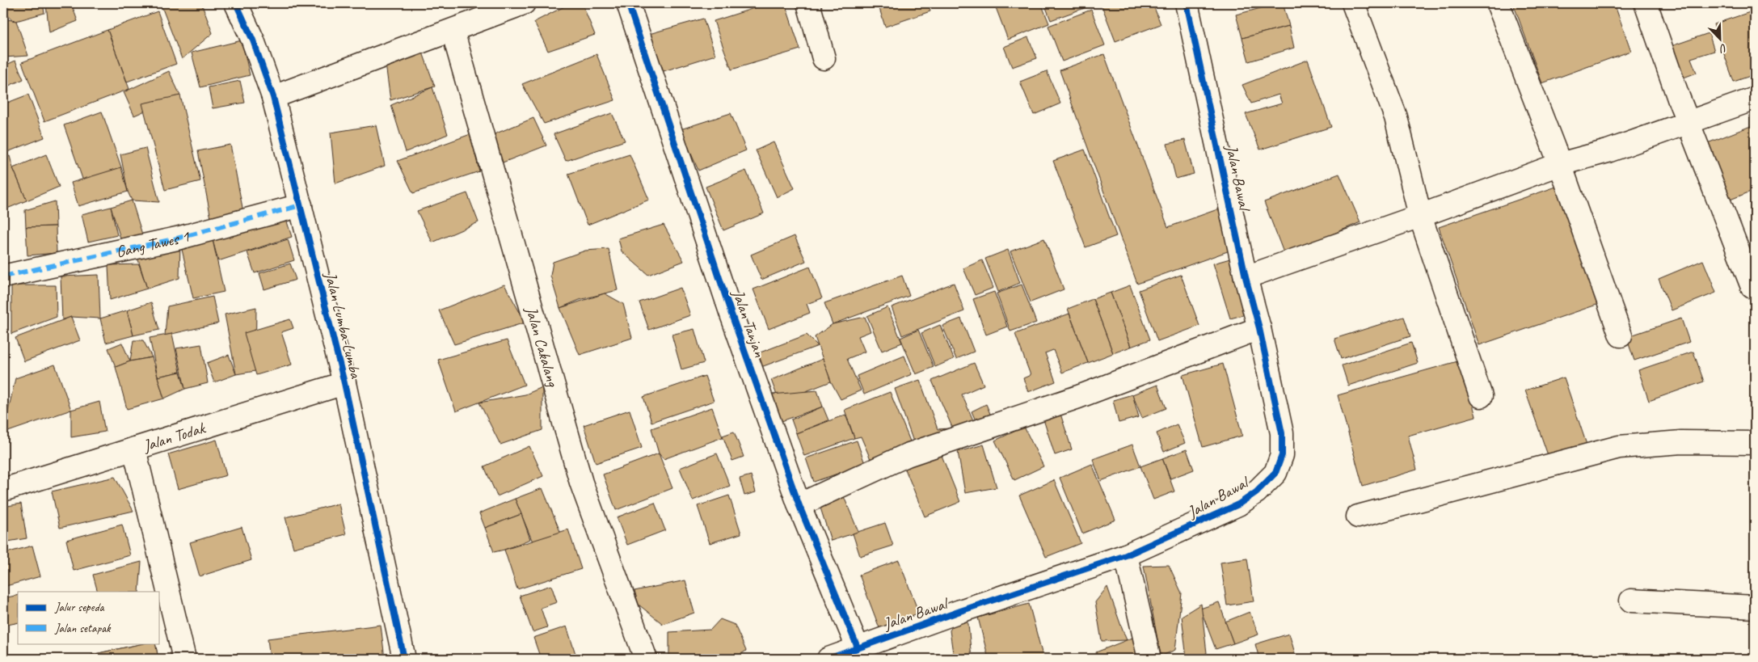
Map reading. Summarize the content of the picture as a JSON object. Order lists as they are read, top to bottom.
{
  "streets": {
    "street": [
      "Jalan Bawal",
      "Gang Tawes 1",
      "Jalan Tanjan",
      "Jalan Lumba-Lumba",
      "Jalan Cakalang",
      "Jalan Todak"
    ]
  },
  "crossings": [
    ["Jalan Bawal", "Jalan Tanjan"],
    ["Gang Tawes 1", "Jalan Lumba-Lumba"],
    ["Jalan Lumba-Lumba", "Jalan Todak"]
  ],
  "legend": ["Jalur sepeda", "Jalan setapak"],
  "north": "bottom right"
}
